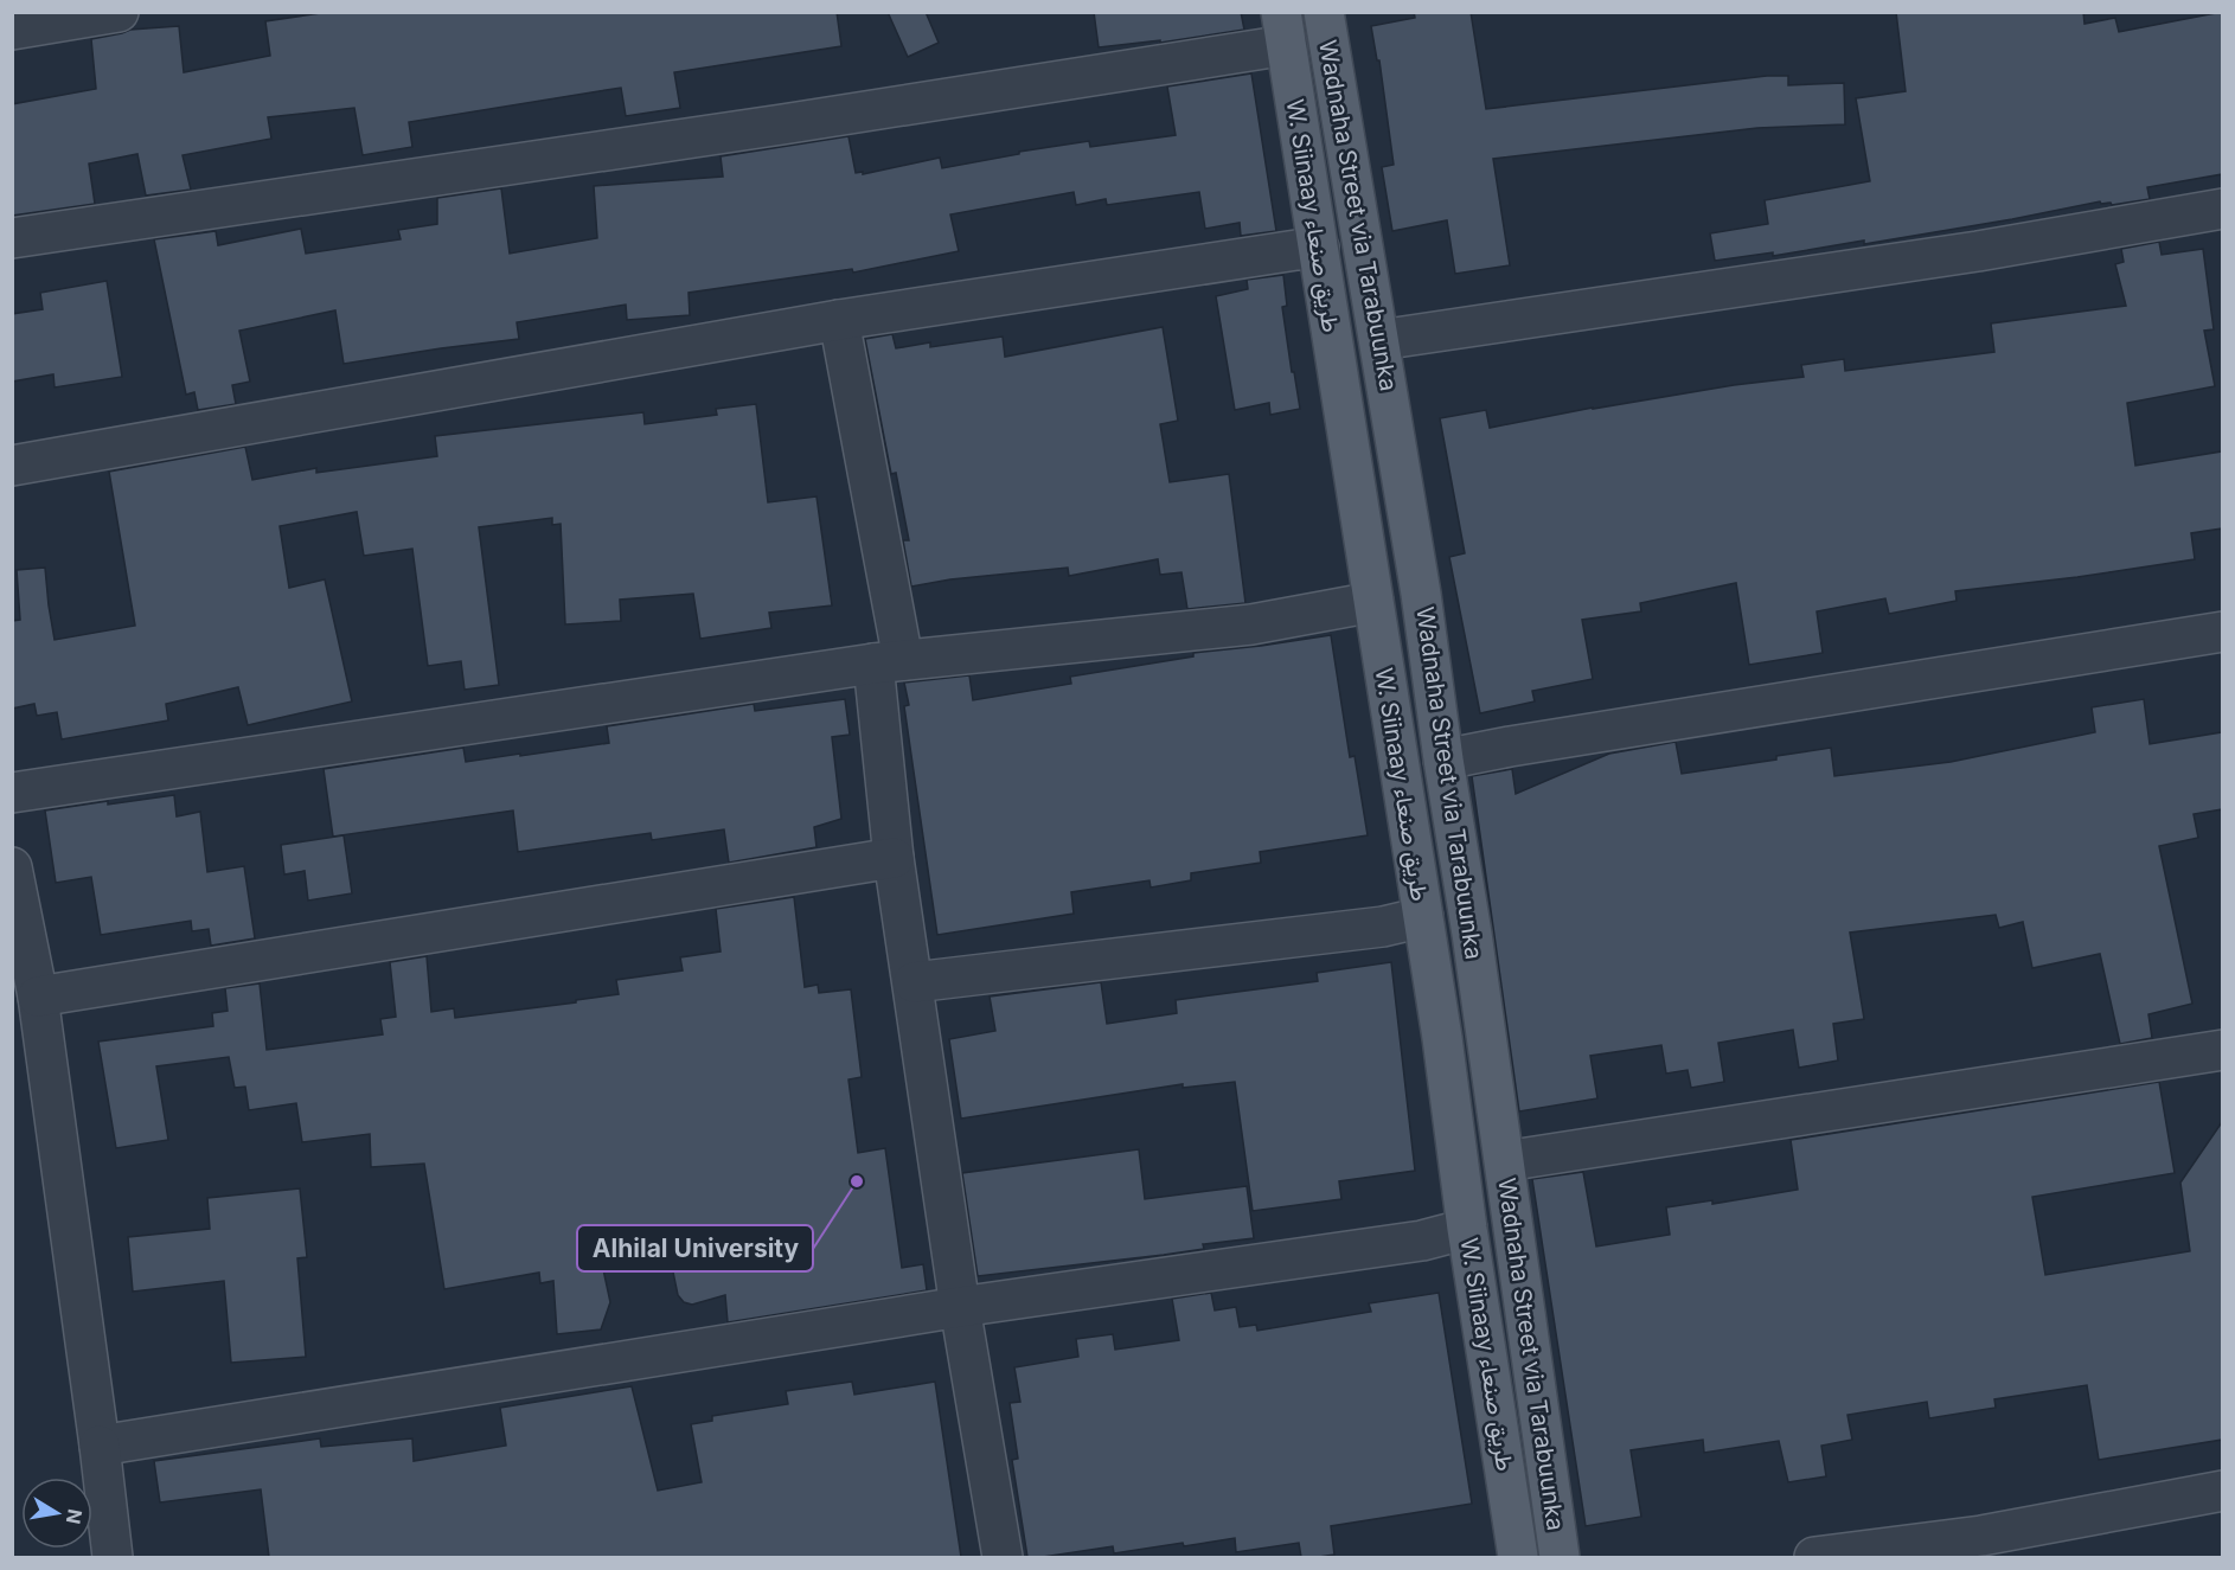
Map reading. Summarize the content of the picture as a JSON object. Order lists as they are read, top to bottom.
{
  "streets": {
    "main road": ["W. Siinaay طريق صنعاء", "Wadnaha Street via Tarabuunka"]
  },
  "places": ["Alhilal University"],
  "north": "right"
}
